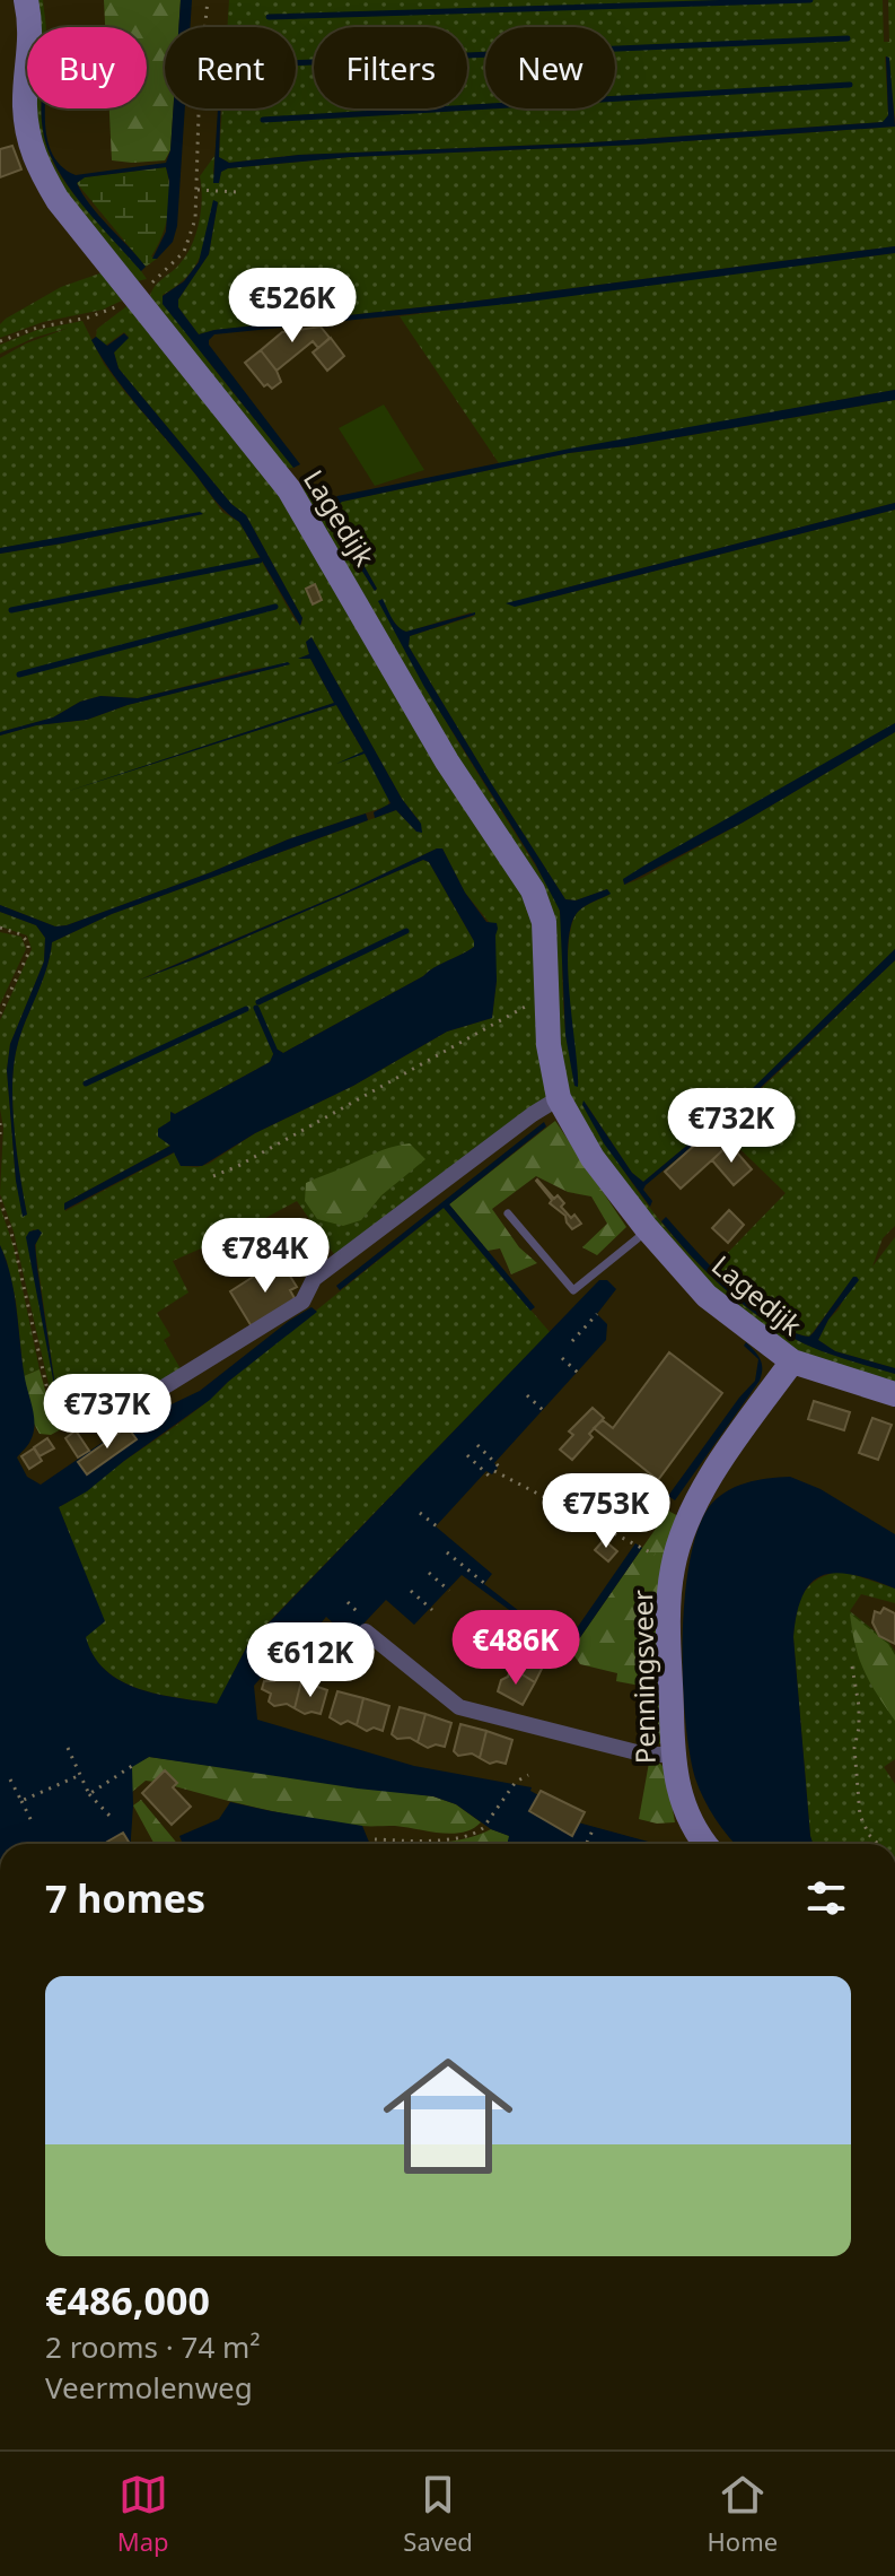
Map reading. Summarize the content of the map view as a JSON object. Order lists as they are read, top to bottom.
{
  "streets": {
    "street": ["Lagedijk", "Penningsveer"]
  },
  "crossings": [
    ["Lagedijk", "Penningsveer"]
  ],
  "page": {
    "chip": [
      "Buy",
      "Rent",
      "Filters",
      "New"
    ],
    "price": [
      "€526K",
      "€732K",
      "€784K",
      "€737K",
      "€753K",
      "€486K",
      "€612K"
    ],
    "heading": "7 homes",
    "list": [
      {
        "name": "€486,000",
        "note": "2 rooms · 74 m² · Veermolenweg"
      }
    ],
    "tabs": ["Map", "Saved", "Home"]
  }
}
